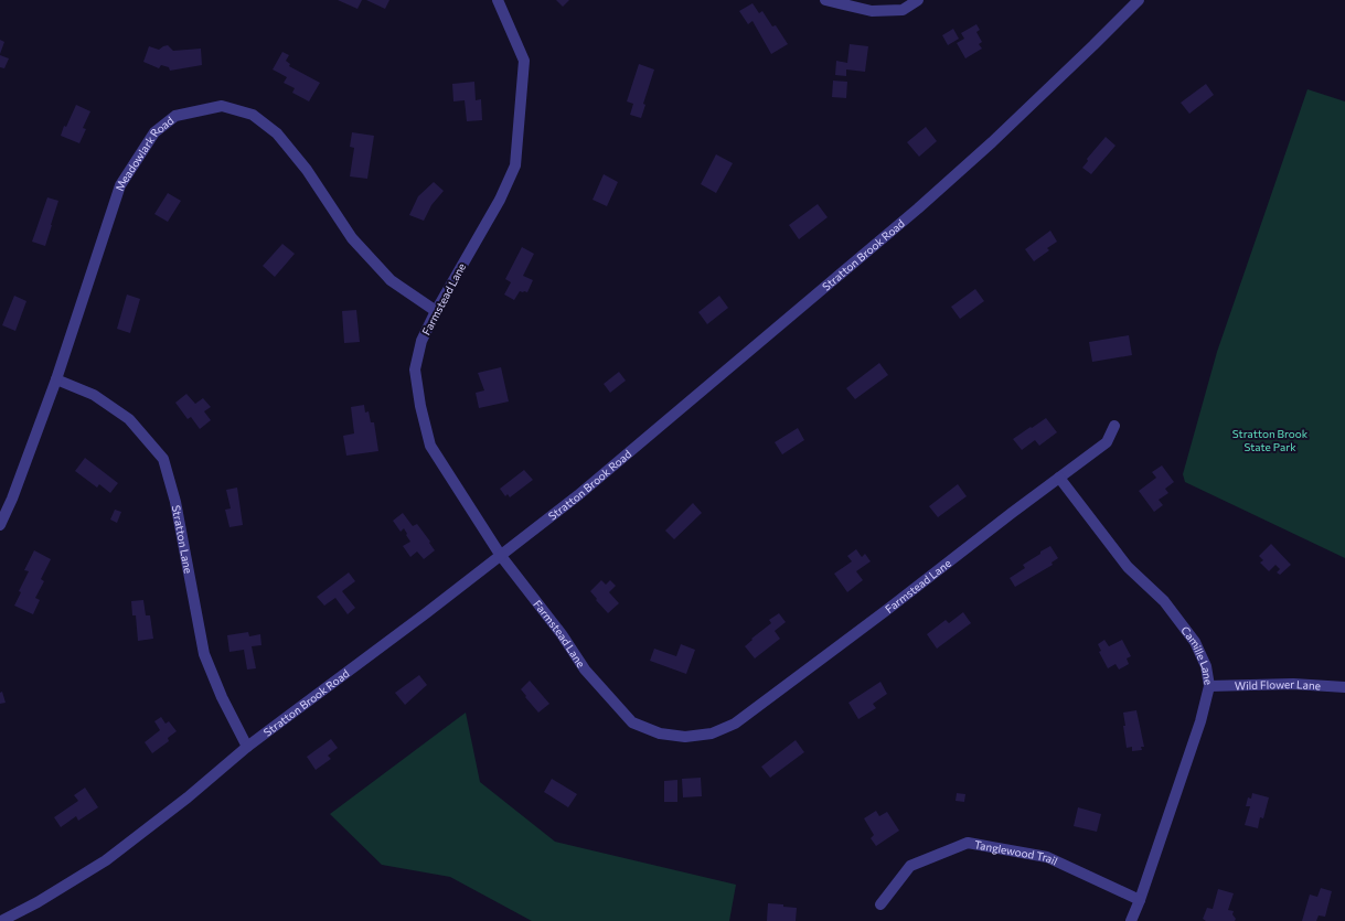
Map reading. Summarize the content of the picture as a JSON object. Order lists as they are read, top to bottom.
{
  "streets": {
    "street": [
      "Meadowlark Road",
      "Stratton Brook Road",
      "Farmstead Lane",
      "Stratton Lane",
      "Camille Lane",
      "Wild Flower Lane",
      "Tanglewood Trail"
    ]
  },
  "crossings": [
    ["Meadowlark Road", "Farmstead Lane"],
    ["Meadowlark Road", "Stratton Lane"],
    ["Stratton Brook Road", "Farmstead Lane"],
    ["Stratton Brook Road", "Stratton Lane"],
    ["Farmstead Lane", "Camille Lane"],
    ["Camille Lane", "Wild Flower Lane"],
    ["Camille Lane", "Tanglewood Trail"]
  ],
  "parks": ["Stratton Brook State Park"]
}
